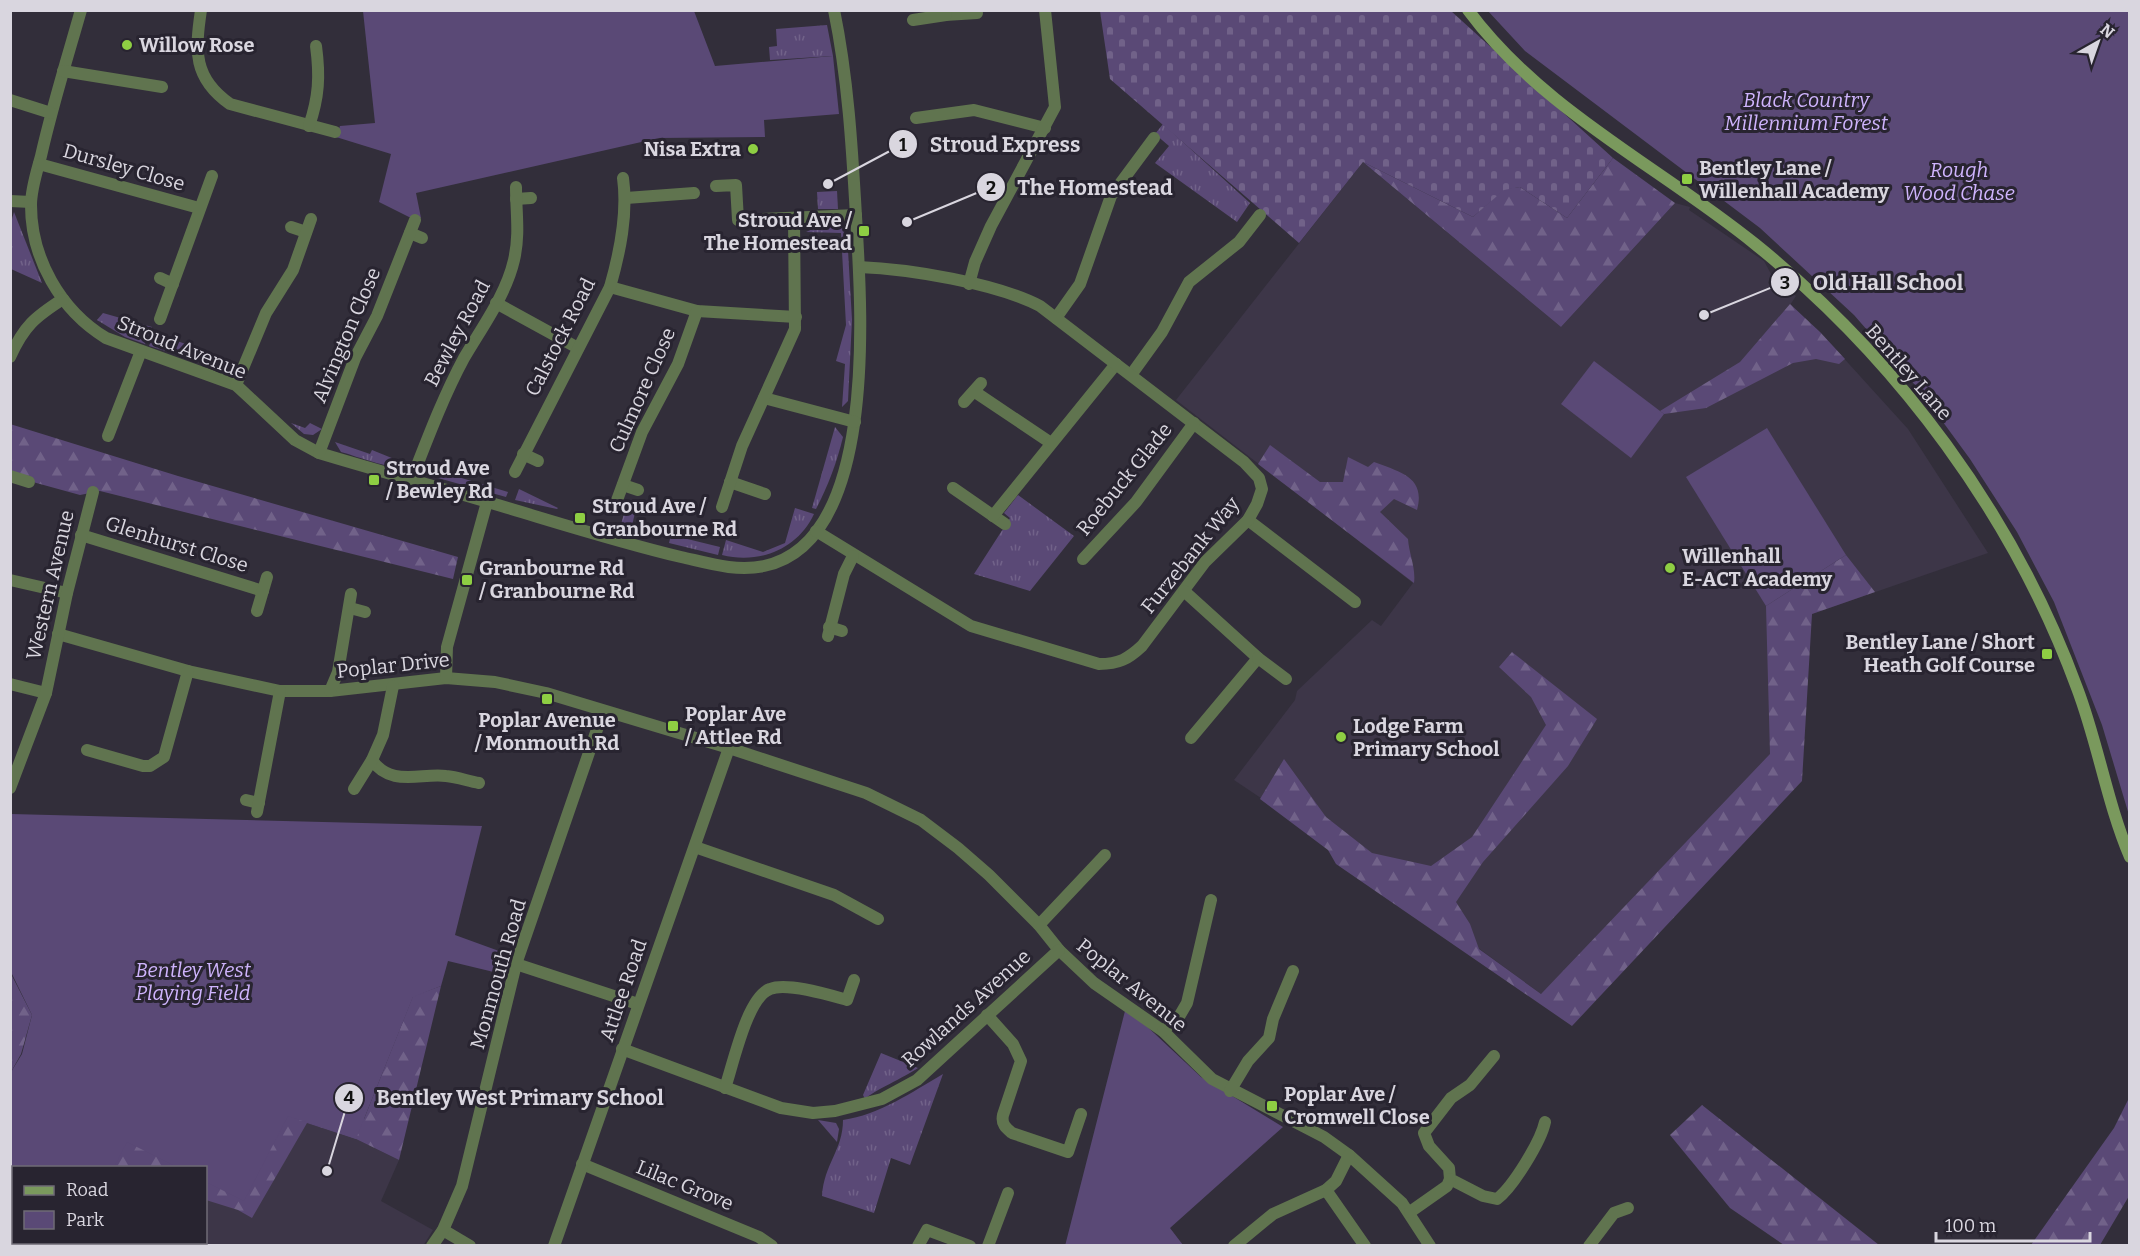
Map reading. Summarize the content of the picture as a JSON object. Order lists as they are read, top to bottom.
{
  "streets": {
    "street": [
      "Dursley Close",
      "Bewley Road",
      "Alvington Close",
      "Calstock Road",
      "Stroud Avenue",
      "Bentley Lane",
      "Culmore Close",
      "Roebuck Glade",
      "Glenhurst Close",
      "Furzebank Way",
      "Western Avenue",
      "Poplar Drive",
      "Monmouth Road",
      "Poplar Avenue",
      "Attlee Road",
      "Rowlands Avenue",
      "Lilac Grove"
    ]
  },
  "crossings": [
    ["Dursley Close", "Stroud Avenue"],
    ["Bewley Road", "Stroud Avenue"],
    ["Alvington Close", "Stroud Avenue"],
    ["Stroud Avenue", "Furzebank Way"],
    ["Roebuck Glade", "Furzebank Way"],
    ["Glenhurst Close", "Western Avenue"],
    ["Western Avenue", "Poplar Drive"],
    ["Poplar Drive", "Monmouth Road"],
    ["Poplar Drive", "Poplar Avenue"],
    ["Poplar Drive", "Attlee Road"],
    ["Poplar Avenue", "Attlee Road"],
    ["Poplar Avenue", "Rowlands Avenue"],
    ["Attlee Road", "Rowlands Avenue"],
    ["Attlee Road", "Lilac Grove"]
  ],
  "parks": ["Black Country Millennium Forest", "Rough Wood Chase", "Bentley West Playing Field"],
  "places": {
    "other": [
      "Willow Rose",
      "Nisa Extra",
      "Stroud Express",
      "The Homestead",
      "Old Hall School",
      "Willenhall E-ACT Academy",
      "Lodge Farm Primary School",
      "Bentley West Primary School"
    ],
    "transit": [
      "Bentley Lane / Willenhall Academy",
      "Stroud Ave / The Homestead",
      "Stroud Ave / Bewley Rd",
      "Stroud Ave / Granbourne Rd",
      "Granbourne Rd / Granbourne Rd",
      "Bentley Lane / Short Heath Golf Course",
      "Poplar Avenue / Monmouth Rd",
      "Poplar Ave / Attlee Rd",
      "Poplar Ave / Cromwell Close"
    ]
  },
  "legend": ["Road", "Park"],
  "scale_bar": "100 m",
  "north": "top right"
}
